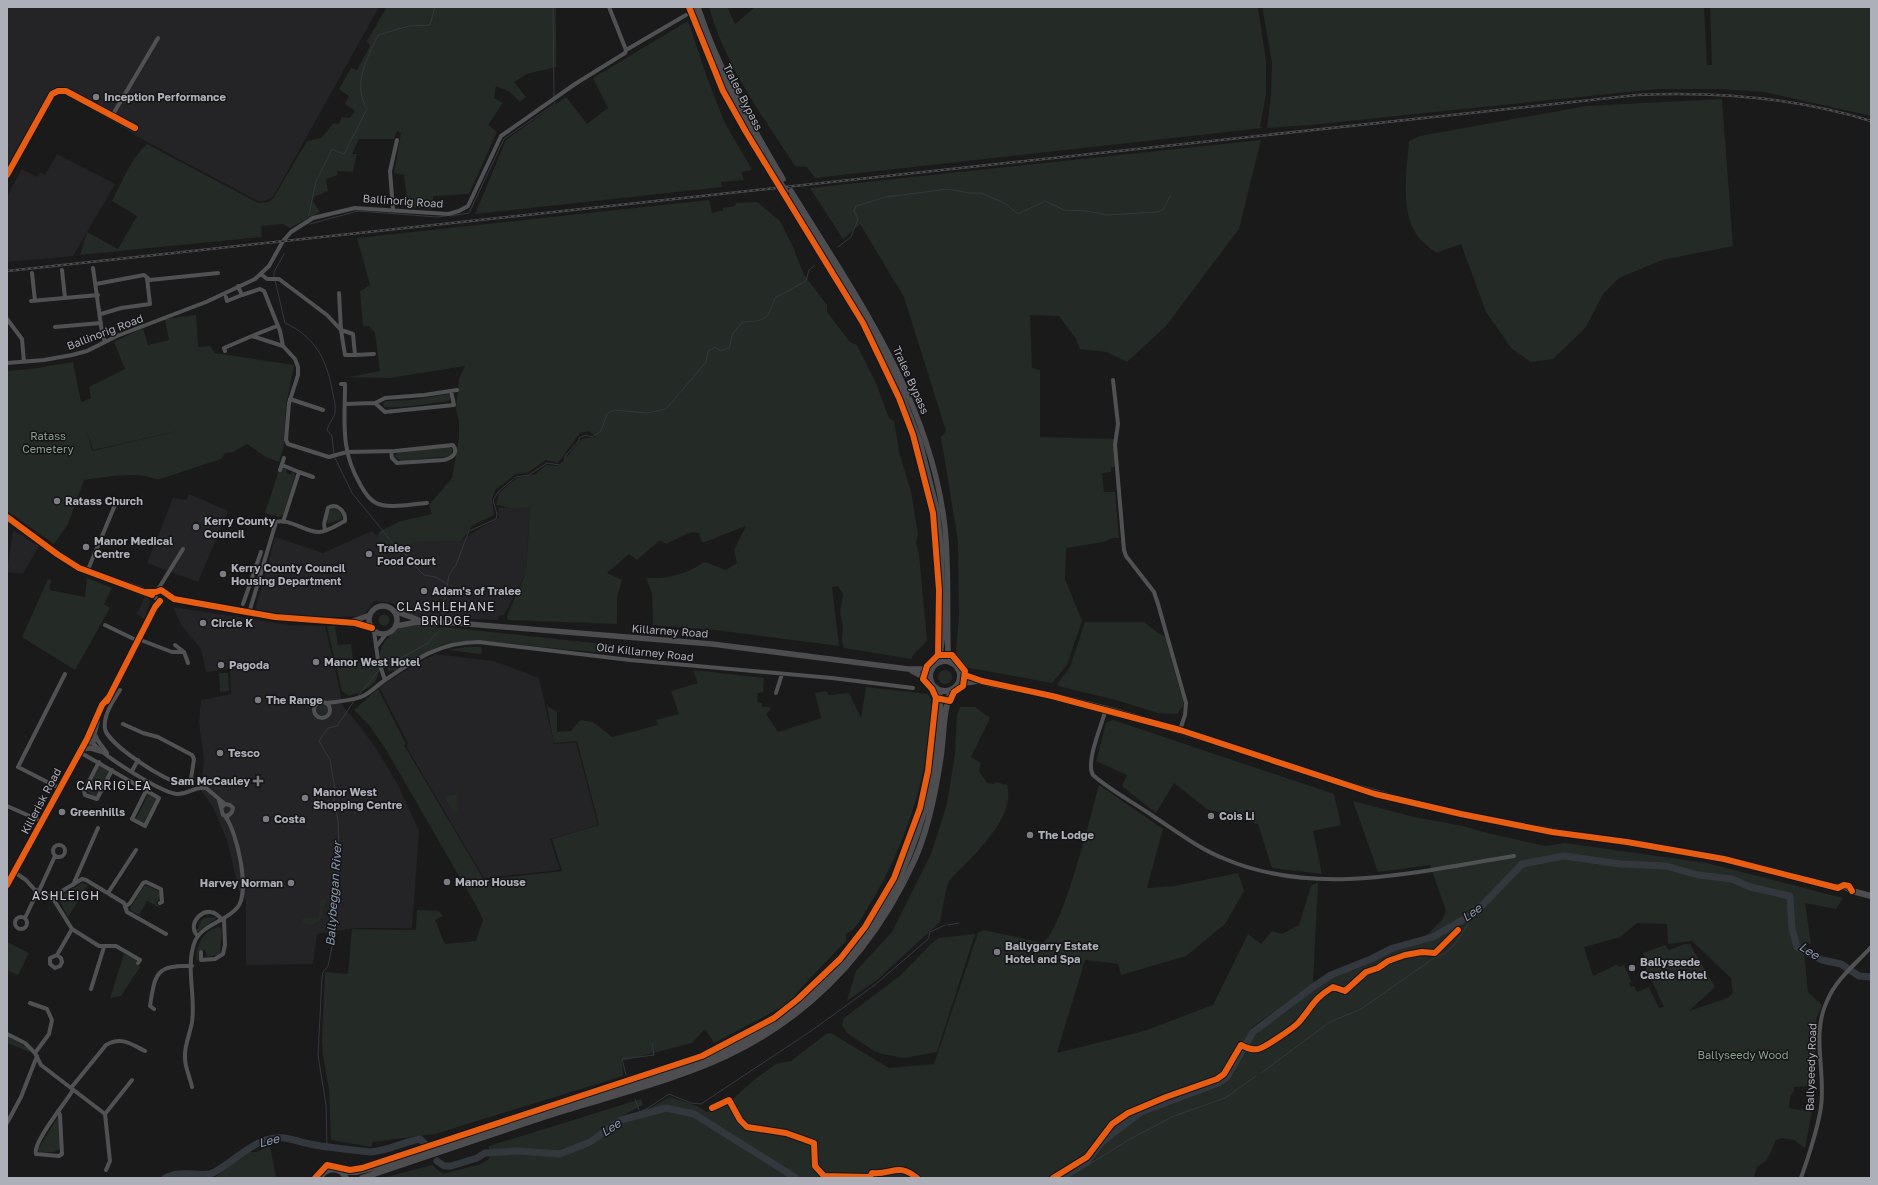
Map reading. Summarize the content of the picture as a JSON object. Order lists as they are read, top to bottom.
{
  "streets": {
    "main road": ["Tralee Bypass", "Killarney Road", "Killerisk Road"],
    "street": ["Ballinorig Road", "Old Killarney Road", "Ballyseedy Road"]
  },
  "crossings": [
    ["Tralee Bypass", "Killarney Road"]
  ],
  "districts": ["CLASHLEHANE BRIDGE", "CARRIGLEA", "ASHLEIGH"],
  "water": ["Ballybeggan River", "Lee"],
  "parks": ["Ratass Cemetery", "Ballyseedy Wood"],
  "places": {
    "other": [
      "Inception Performance",
      "Ratass Church",
      "Kerry County Council",
      "Manor Medical Centre",
      "Tralee Food Court",
      "Kerry County Council Housing Department",
      "Adam's of Tralee",
      "Circle K",
      "Manor West Hotel",
      "Pagoda",
      "The Range",
      "Tesco",
      "Manor West Shopping Centre",
      "Greenhills",
      "Cois Li",
      "Costa",
      "The Lodge",
      "Manor House",
      "Harvey Norman",
      "Ballygarry Estate Hotel and Spa",
      "Ballyseede Castle Hotel"
    ],
    "health": ["Sam McCauley"]
  }
}
